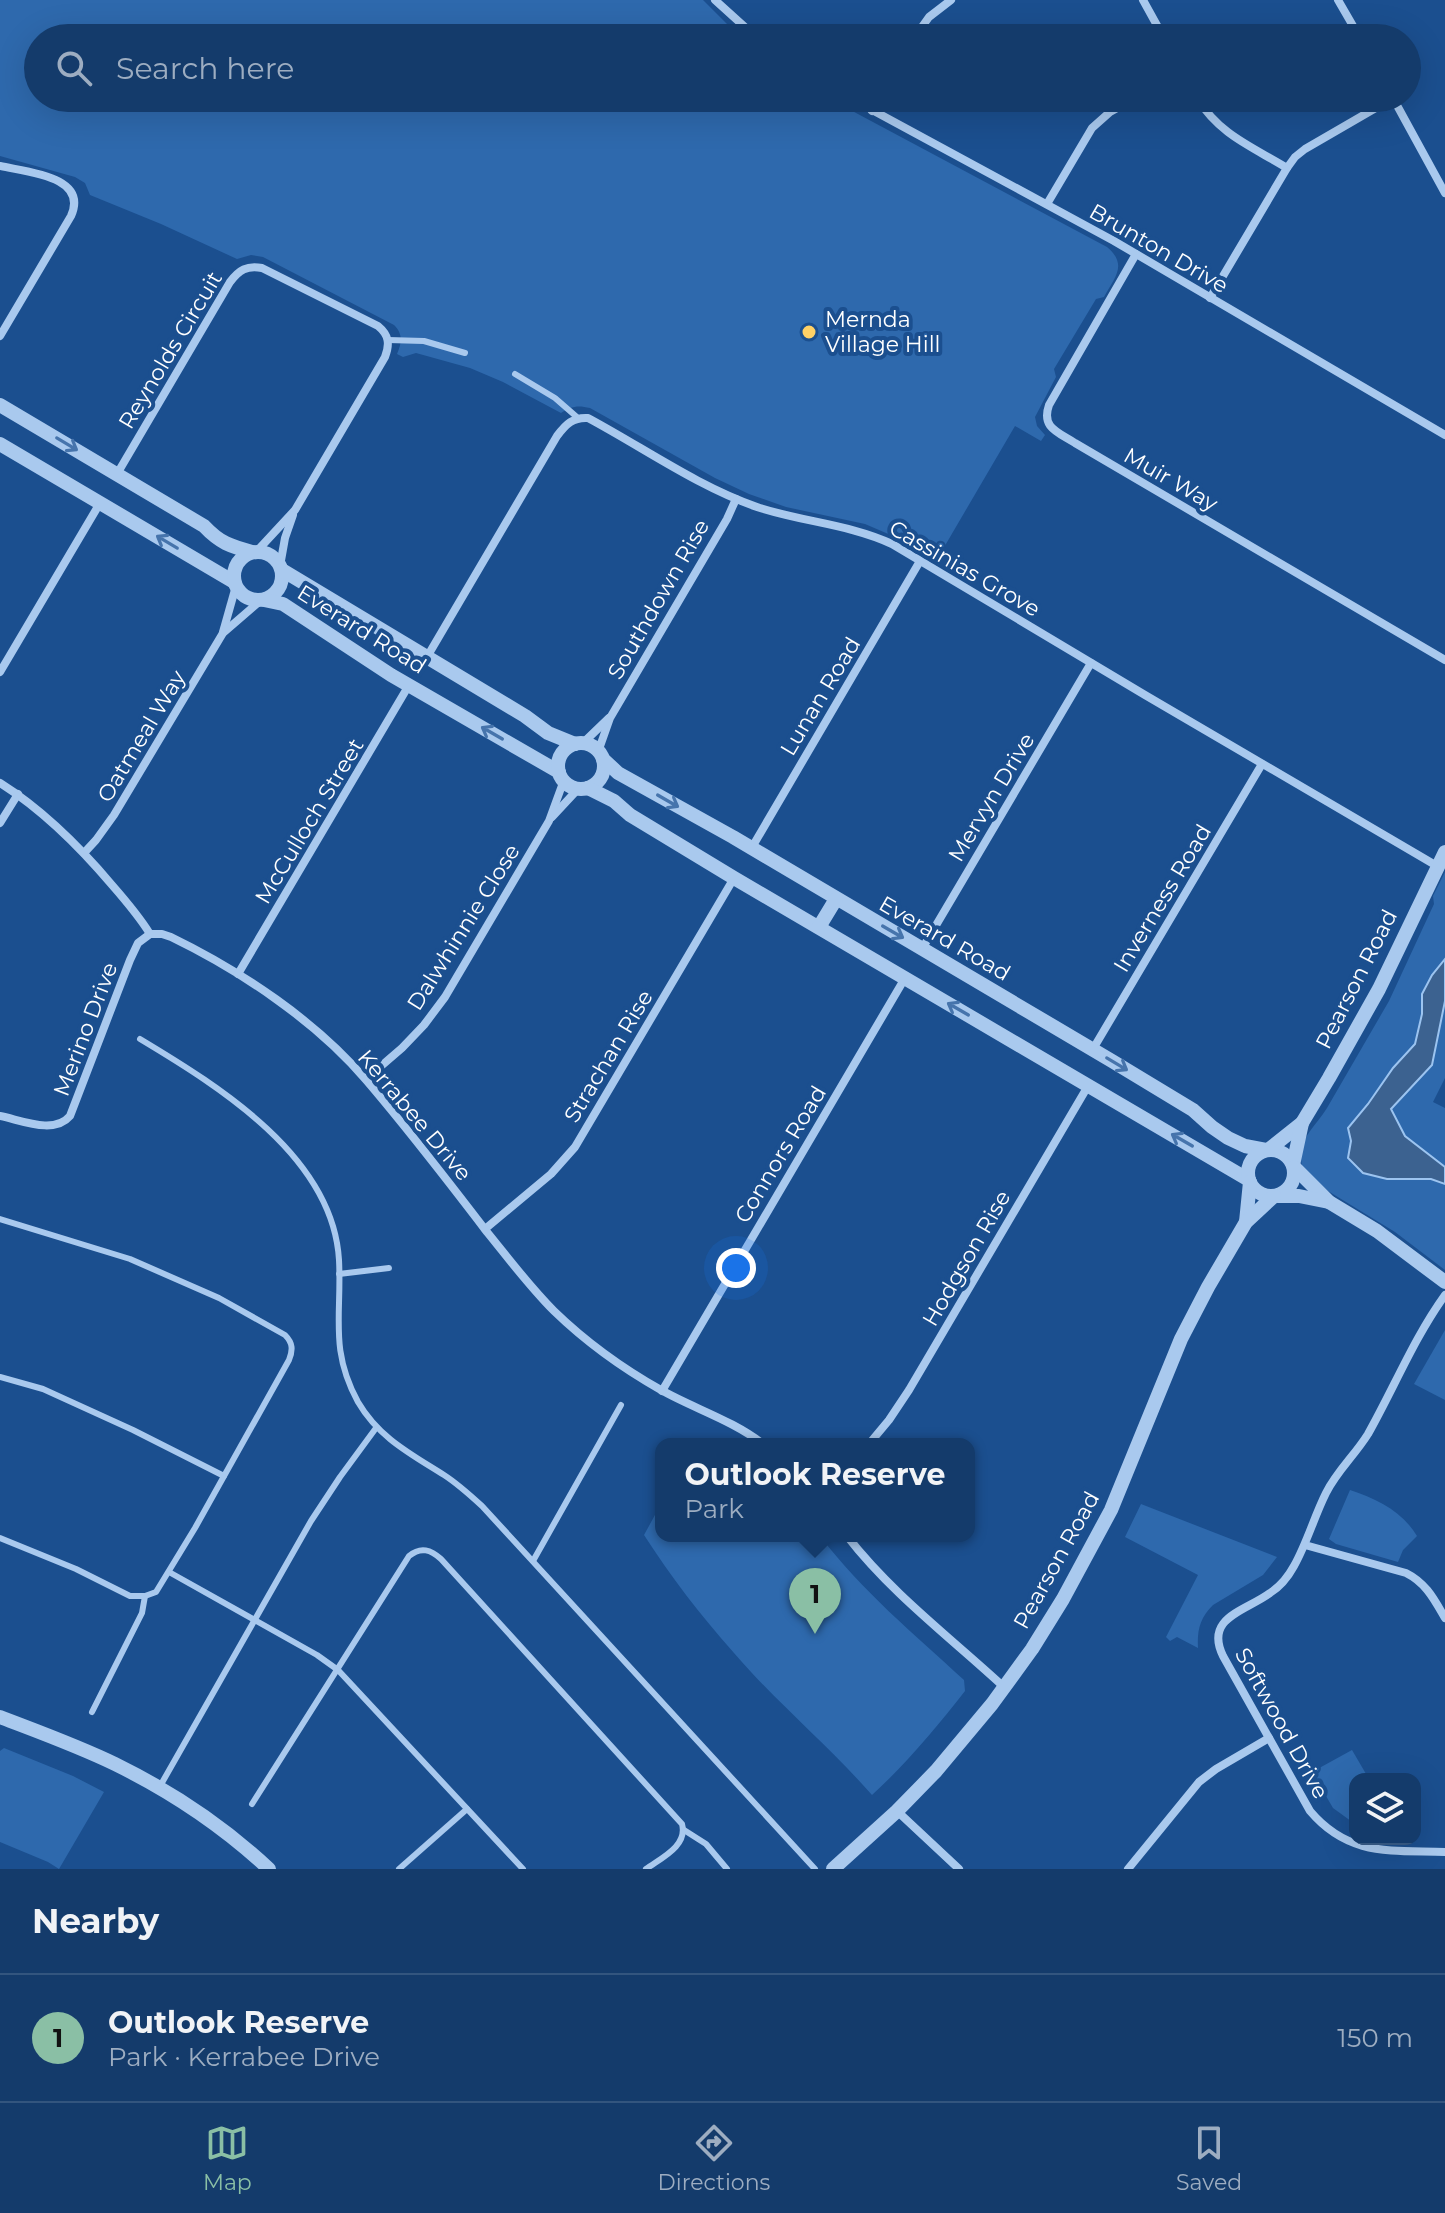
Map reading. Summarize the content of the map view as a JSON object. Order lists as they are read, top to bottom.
{
  "streets": {
    "street": [
      "Brunton Drive",
      "Reynolds Circuit",
      "Muir Way",
      "Cassinias Grove",
      "Southdown Rise",
      "Everard Road",
      "Lunan Road",
      "Oatmeal Way",
      "Mervyn Drive",
      "McCulloch Street",
      "Inverness Road",
      "Dalwhinnie Close",
      "Pearson Road",
      "Merino Drive",
      "Strachan Rise",
      "Kerrabee Drive",
      "Connors Road",
      "Hodgson Rise",
      "Softwood Drive"
    ]
  },
  "crossings": [
    ["Brunton Drive", "Muir Way"],
    ["Cassinias Grove", "Southdown Rise"],
    ["Cassinias Grove", "Lunan Road"],
    ["Cassinias Grove", "Mervyn Drive"],
    ["Cassinias Grove", "Inverness Road"],
    ["Cassinias Grove", "Pearson Road"],
    ["Southdown Rise", "Everard Road"],
    ["Southdown Rise", "Dalwhinnie Close"],
    ["Everard Road", "Lunan Road"],
    ["Everard Road", "Oatmeal Way"],
    ["Everard Road", "Mervyn Drive"],
    ["Everard Road", "McCulloch Street"],
    ["Everard Road", "Inverness Road"],
    ["Everard Road", "Dalwhinnie Close"],
    ["Everard Road", "Pearson Road"],
    ["McCulloch Street", "Kerrabee Drive"],
    ["Dalwhinnie Close", "Kerrabee Drive"],
    ["Merino Drive", "Kerrabee Drive"],
    ["Strachan Rise", "Kerrabee Drive"],
    ["Kerrabee Drive", "Connors Road"]
  ],
  "places": ["Mernda Village Hill"],
  "page": {
    "search": "Search here",
    "popup": ["Outlook Reserve", "Park"],
    "pins": "1",
    "heading": "Nearby",
    "list": [
      {
        "mark": "1",
        "name": "Outlook Reserve",
        "note": "Park · Kerrabee Drive",
        "value": "150 m"
      }
    ],
    "nav": ["Map", "Directions", "Saved"]
  }
}
